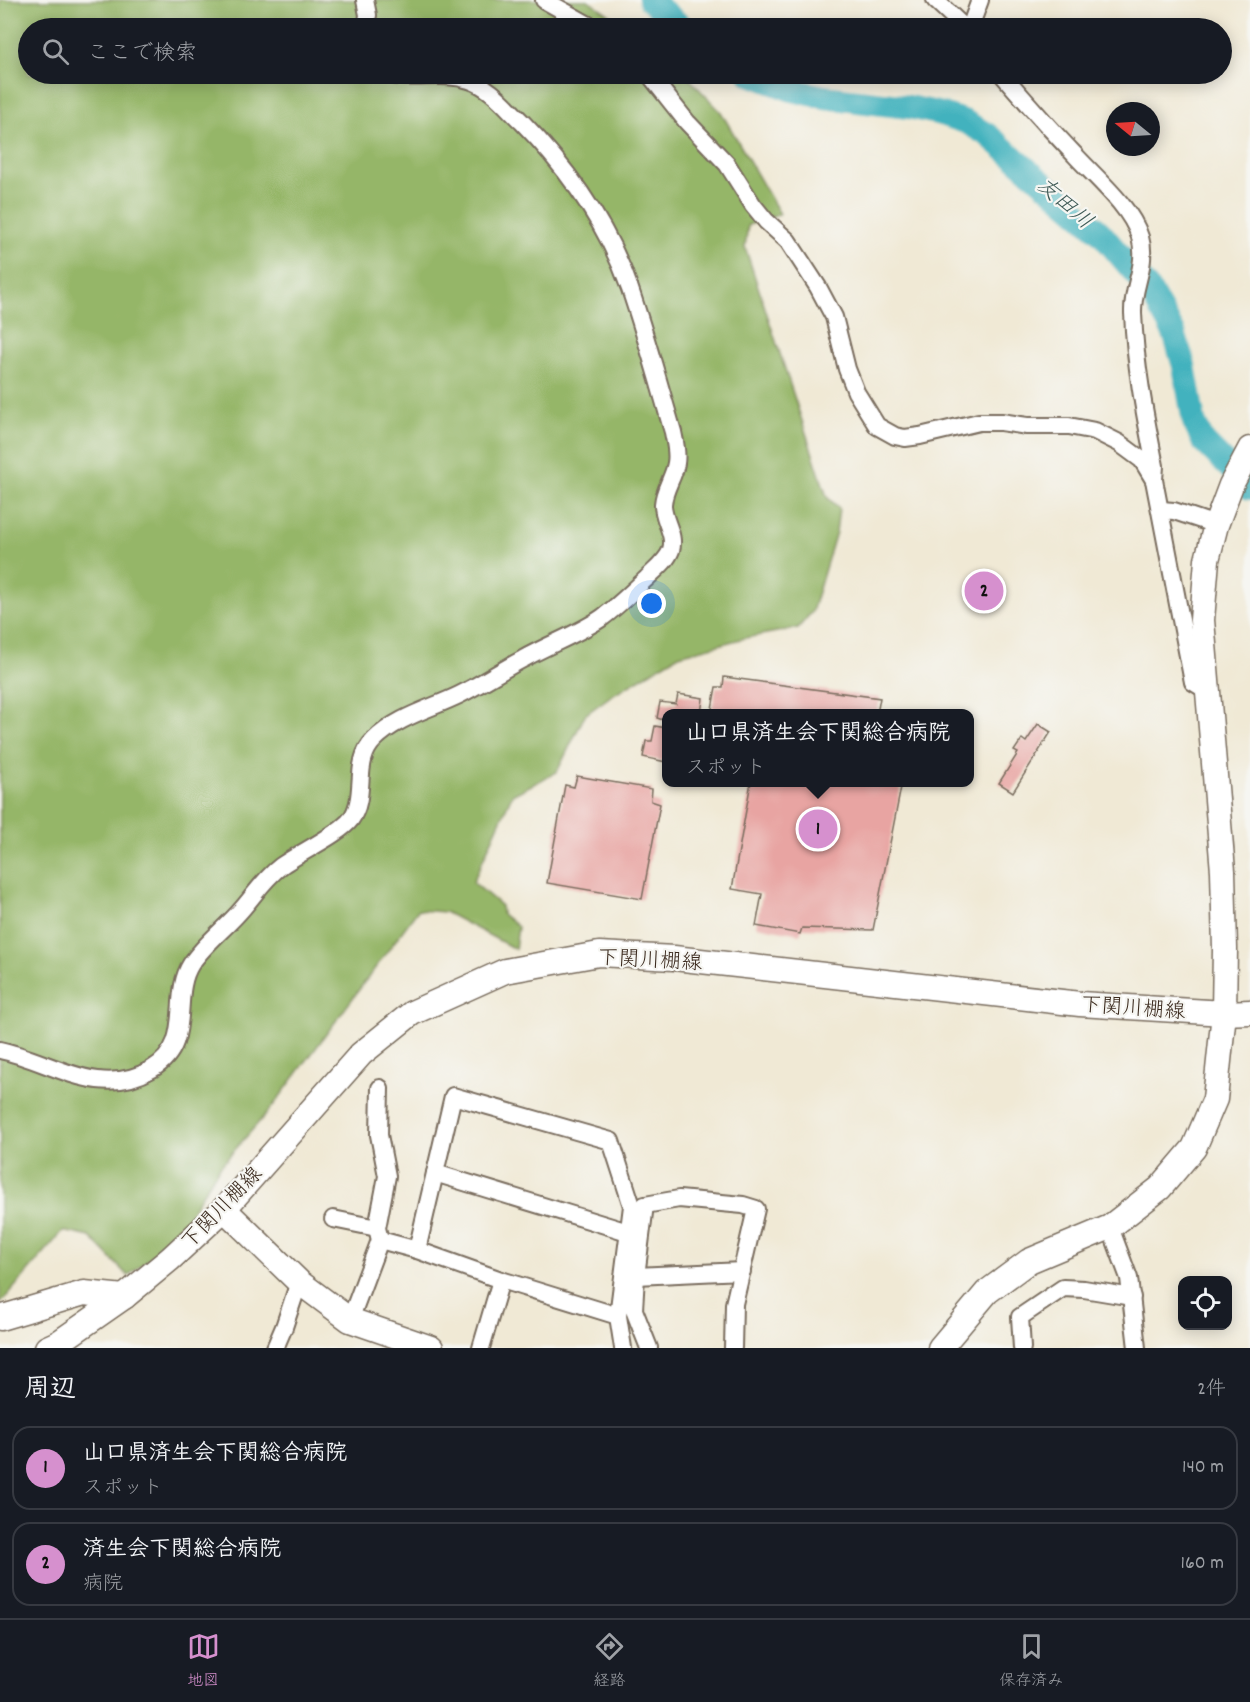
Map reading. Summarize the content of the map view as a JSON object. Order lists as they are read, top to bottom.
{
  "streets": {
    "street": ["下関川棚線"]
  },
  "water": ["友田川"],
  "north": "left",
  "page": {
    "search": "ここで検索",
    "pins": ["2", "1"],
    "popup": ["山口県済生会下関総合病院", "スポット"],
    "heading": ["周辺", "2件"],
    "list": [
      {
        "mark": "1",
        "name": "山口県済生会下関総合病院",
        "note": "スポット",
        "value": "140 m"
      },
      {
        "mark": "2",
        "name": "済生会下関総合病院",
        "note": "病院",
        "value": "160 m"
      }
    ],
    "nav": ["地図", "経路", "保存済み"]
  }
}
